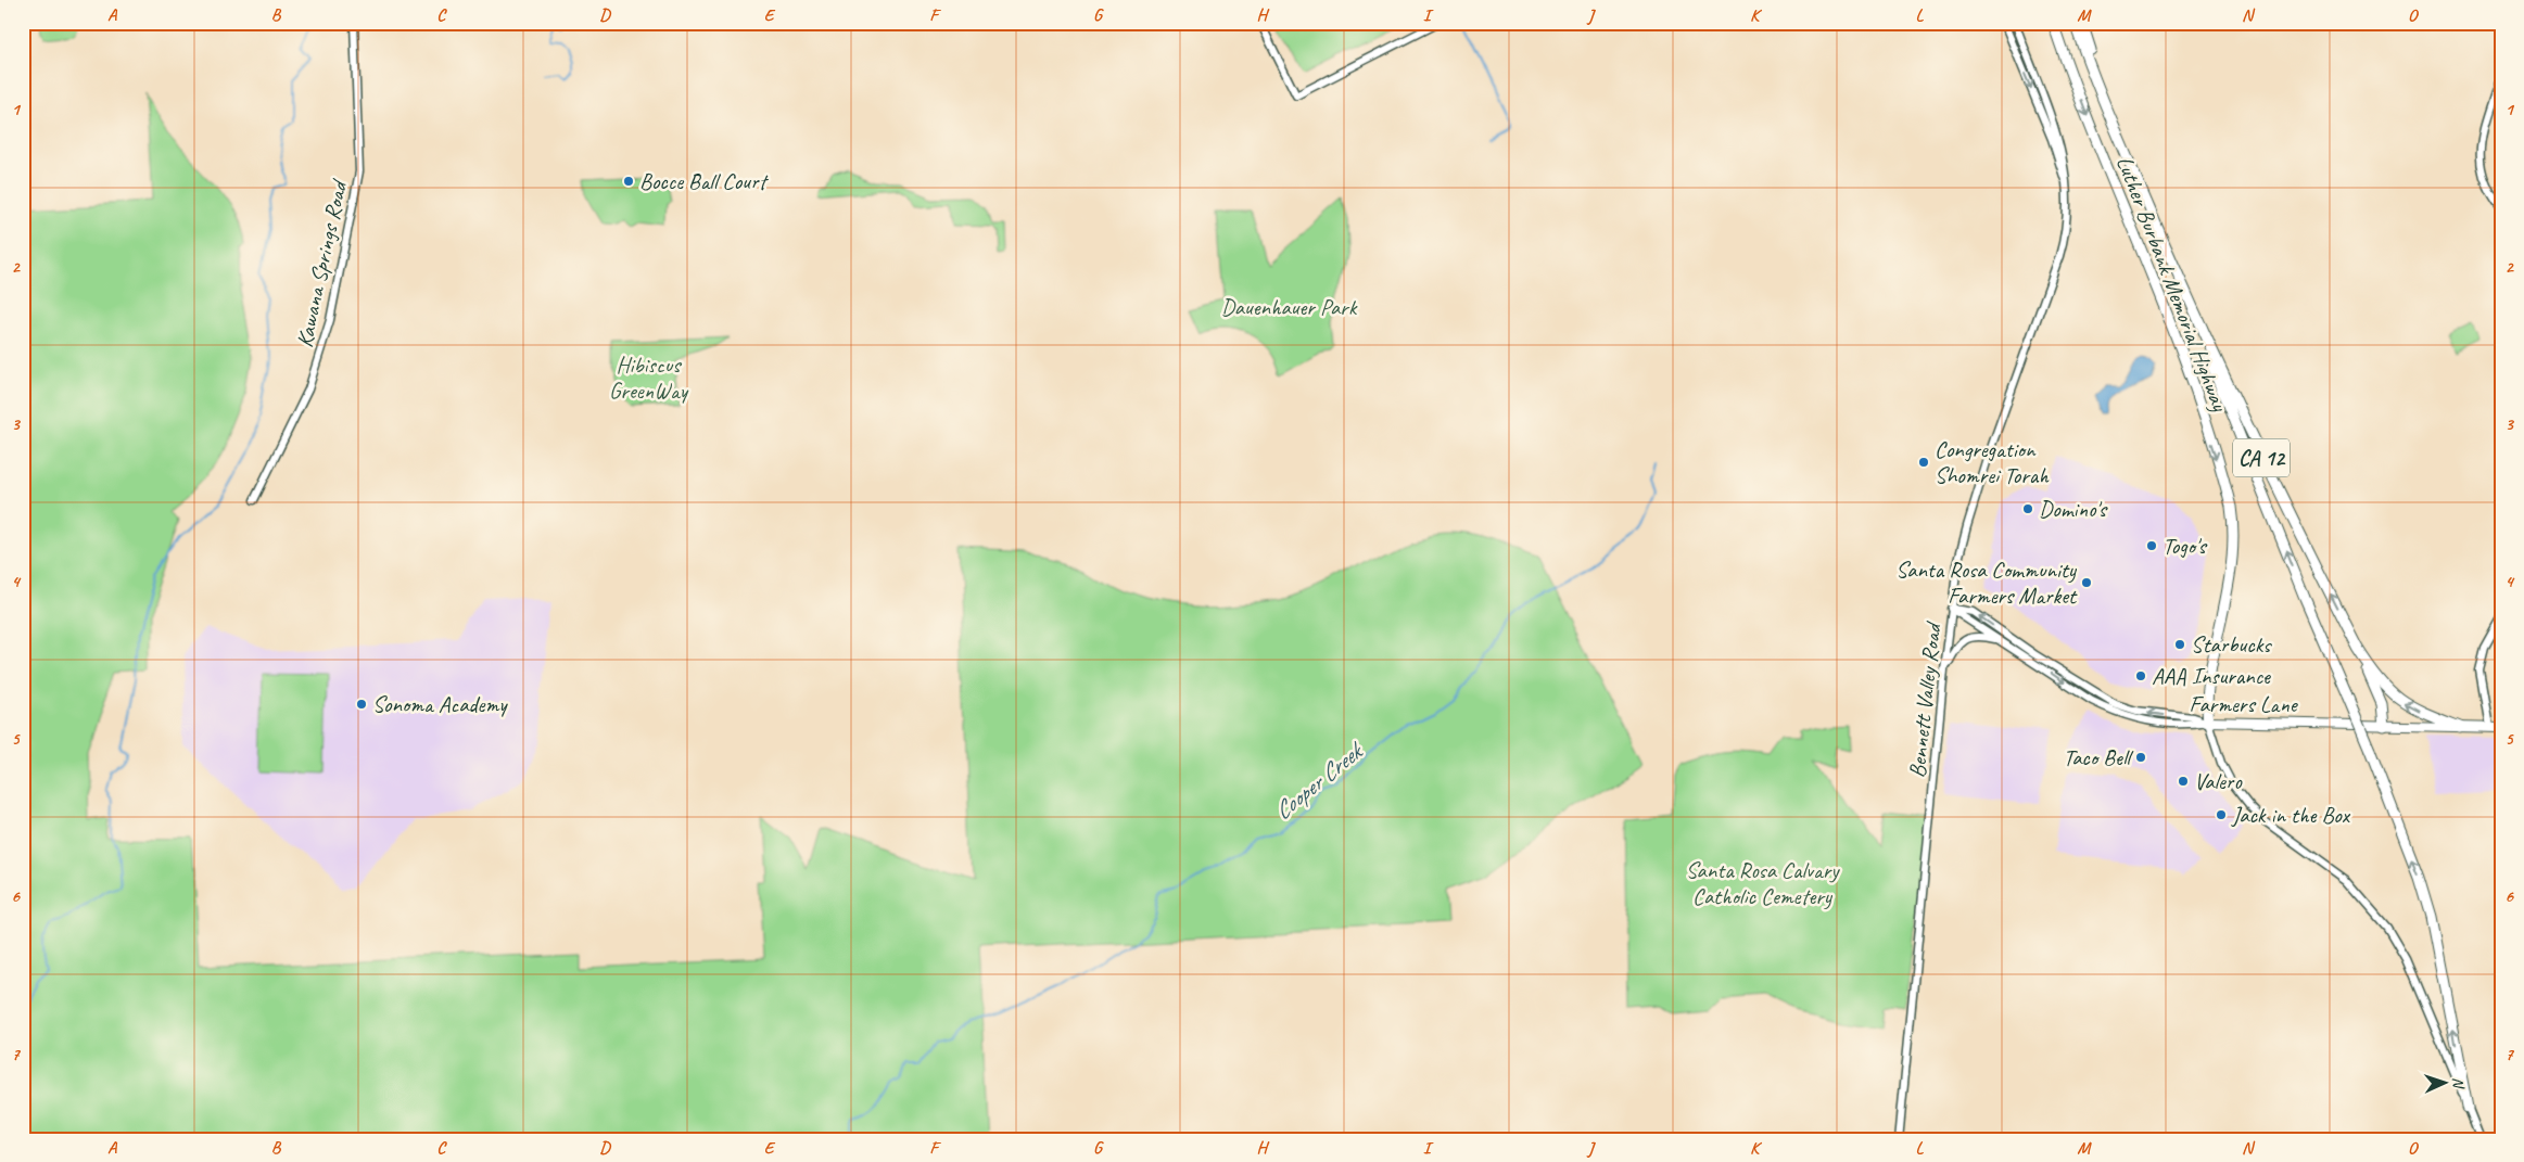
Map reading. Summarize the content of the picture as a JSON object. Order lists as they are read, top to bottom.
{
  "streets": {
    "highway": ["Luther Burbank Memorial Highway", "CA 12"],
    "main road": ["Farmers Lane"],
    "street": ["Kawana Springs Road", "Bennett Valley Road"]
  },
  "crossings": [
    ["Luther Burbank Memorial Highway", "CA 12"],
    ["Luther Burbank Memorial Highway", "Farmers Lane"],
    ["CA 12", "Farmers Lane"],
    ["Bennett Valley Road", "Farmers Lane"]
  ],
  "water": ["Cooper Creek"],
  "parks": ["Dauenhauer Park", "Hibiscus GreenWay", "Santa Rosa Calvary Catholic Cemetery"],
  "places": [
    "Bocce Ball Court",
    "Congregation Shomrei Torah",
    "Domino's",
    "Togo's",
    "Santa Rosa Community Farmers Market",
    "Starbucks",
    "AAA Insurance",
    "Sonoma Academy",
    "Taco Bell",
    "Valero",
    "Jack in the Box"
  ],
  "north": "right",
  "grid": {
    "columns": [
      "A",
      "B",
      "C",
      "D",
      "E",
      "F",
      "G",
      "H",
      "I",
      "J",
      "K",
      "L",
      "M",
      "N",
      "O"
    ],
    "rows": [
      "1",
      "2",
      "3",
      "4",
      "5",
      "6",
      "7"
    ]
  }
}
